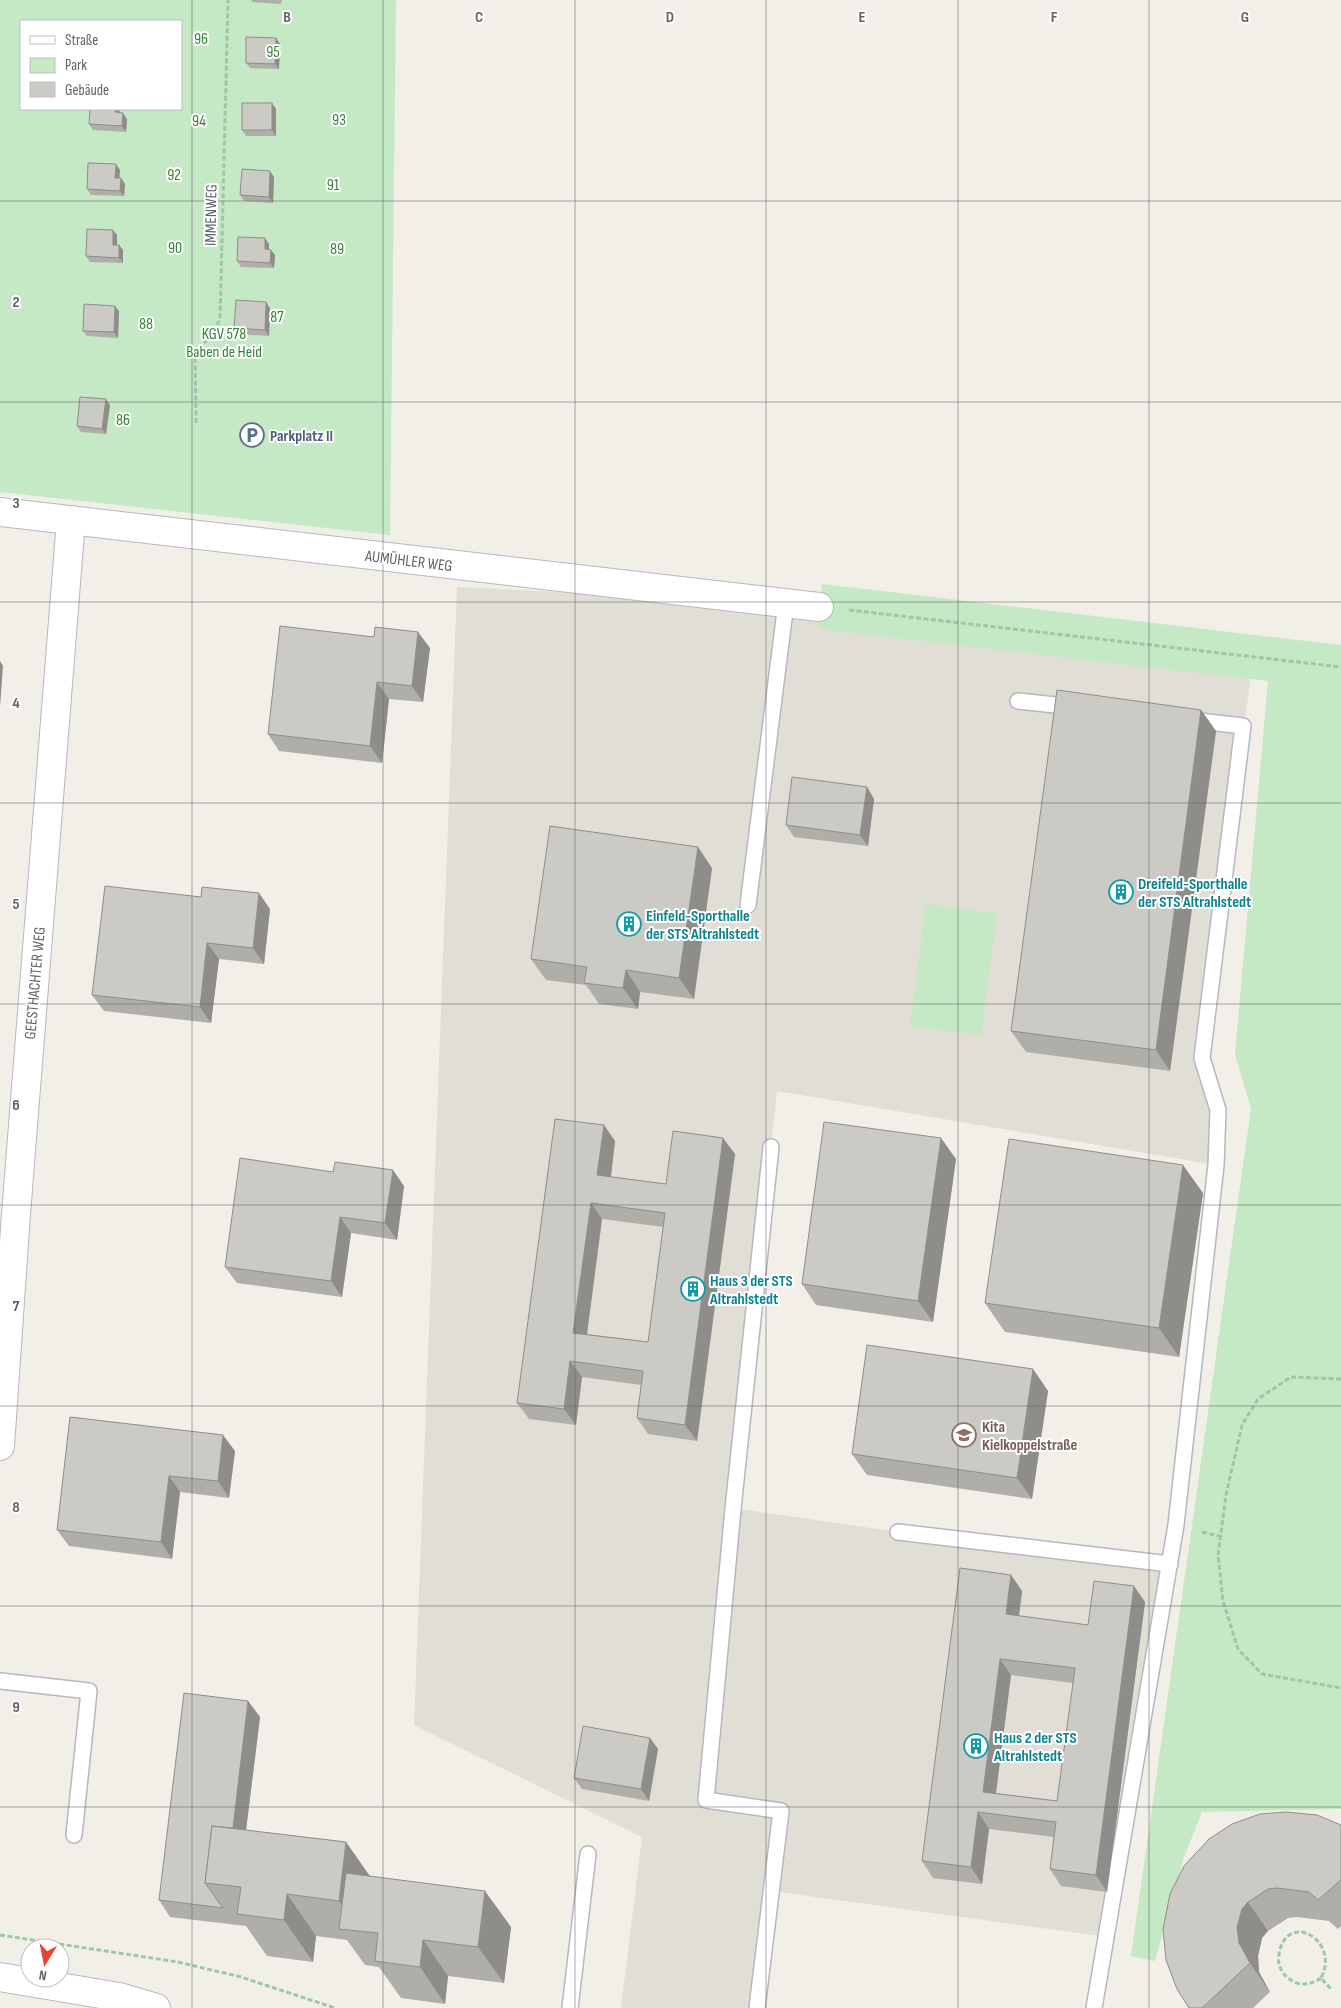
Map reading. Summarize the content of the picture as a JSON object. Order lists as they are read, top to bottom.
{
  "streets": {
    "street": ["AUMÜHLER WEG", "GEESTHACHTER WEG"],
    "path": ["IMMENWEG"]
  },
  "crossings": [
    ["AUMÜHLER WEG", "GEESTHACHTER WEG"]
  ],
  "parks": [
    "96",
    "95",
    "93",
    "94",
    "92",
    "91",
    "90",
    "89",
    "87",
    "88",
    "KGV 578 Baben de Heid",
    "86"
  ],
  "places": {
    "parking": ["Parkplatz II"],
    "building": [
      "Dreifeld-Sporthalle der STS Altrahlstedt",
      "Einfeld-Sporthalle der STS Altrahlstedt",
      "Haus 3 der STS Altrahlstedt",
      "Haus 2 der STS Altrahlstedt"
    ],
    "school or university": ["Kita Kielkoppelstraße"]
  },
  "legend": ["Straße", "Park", "Gebäude"],
  "north": "bottom",
  "grid": {
    "columns": [
      "B",
      "C",
      "D",
      "E",
      "F",
      "G"
    ],
    "rows": [
      "2",
      "3",
      "4",
      "5",
      "6",
      "7",
      "8",
      "9"
    ]
  }
}
